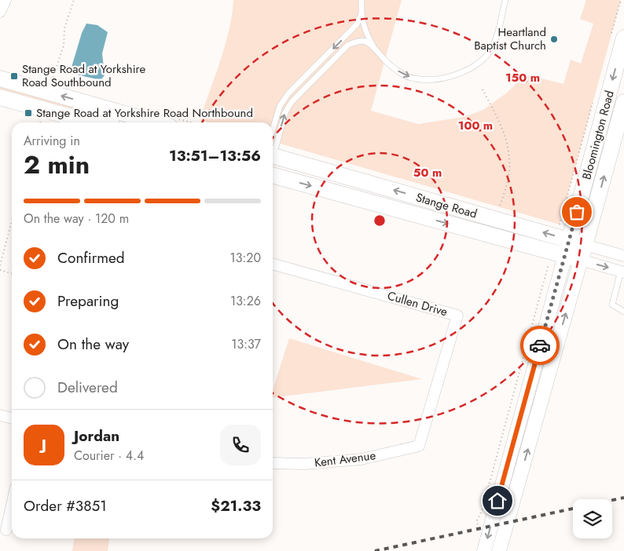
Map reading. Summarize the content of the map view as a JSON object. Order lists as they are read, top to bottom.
{
  "streets": {
    "main road": ["Bloomington Road", "Stange Road"],
    "street": ["Cullen Drive", "Kent Avenue"]
  },
  "crossings": [
    ["Bloomington Road", "Stange Road"],
    ["Cullen Drive", "Kent Avenue"]
  ],
  "places": {
    "other": ["Heartland Baptist Church"],
    "transit": ["Stange Road at Yorkshire Road Southbound", "Stange Road at Yorkshire Road Northbound"]
  },
  "page": {
    "heading": ["2 min", "Arriving in", "13:51–13:56"],
    "panel": [
      "Jordan",
      "Courier · 4.4",
      "Order #3851",
      "$21.33"
    ],
    "bar": "On the way · 120 m",
    "list": [
      ["Confirmed", "13:20"],
      ["Preparing", "13:26"],
      ["On the way", "13:37"],
      "Delivered"
    ],
    "round": "J"
  },
  "rings": ["150 m", "100 m", "50 m"]
}
